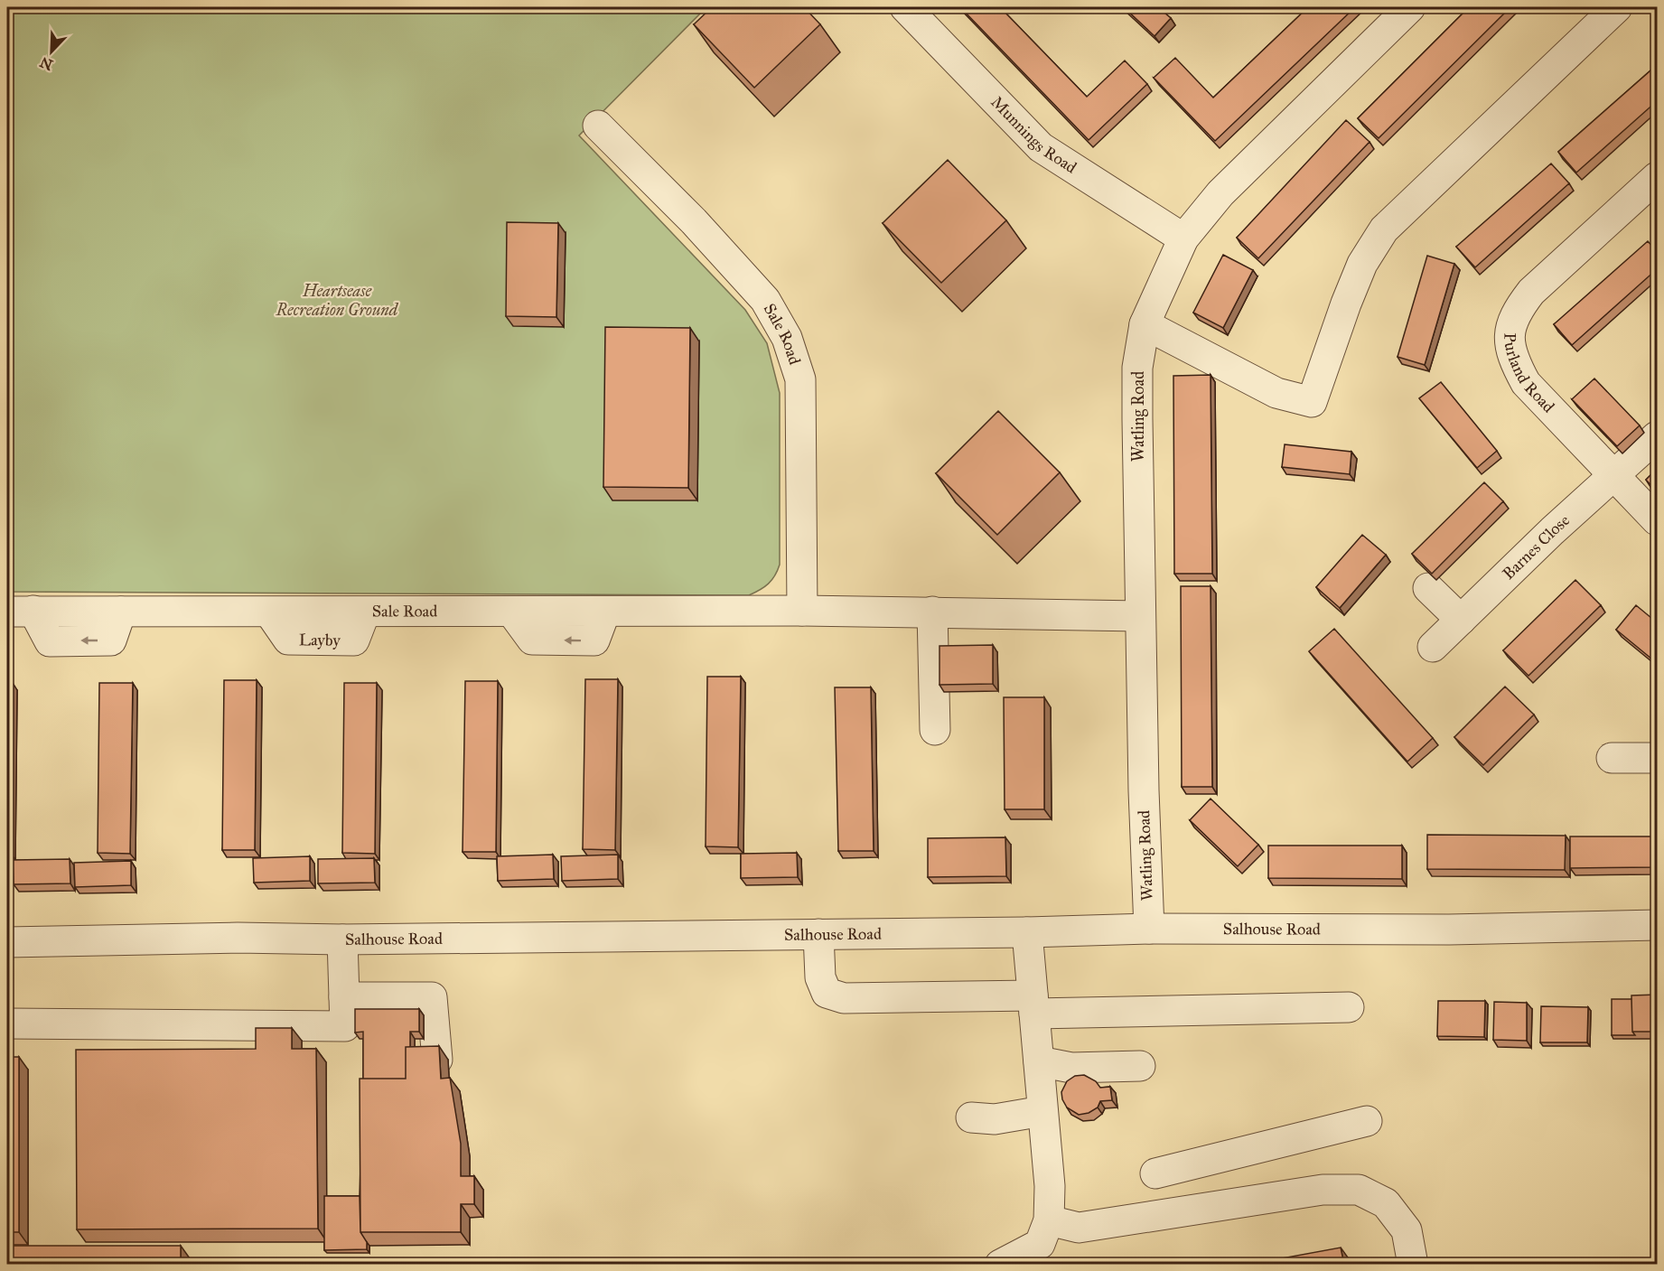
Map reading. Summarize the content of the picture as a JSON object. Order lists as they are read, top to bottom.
{
  "streets": {
    "street": [
      "Munnings Road",
      "Sale Road",
      "Purland Road",
      "Watling Road",
      "Barnes Close",
      "Salhouse Road"
    ]
  },
  "crossings": [
    ["Munnings Road", "Watling Road"],
    ["Sale Road", "Watling Road"],
    ["Purland Road", "Barnes Close"],
    ["Watling Road", "Salhouse Road"]
  ],
  "parks": ["Heartsease Recreation Ground"],
  "north": "bottom left"
}
